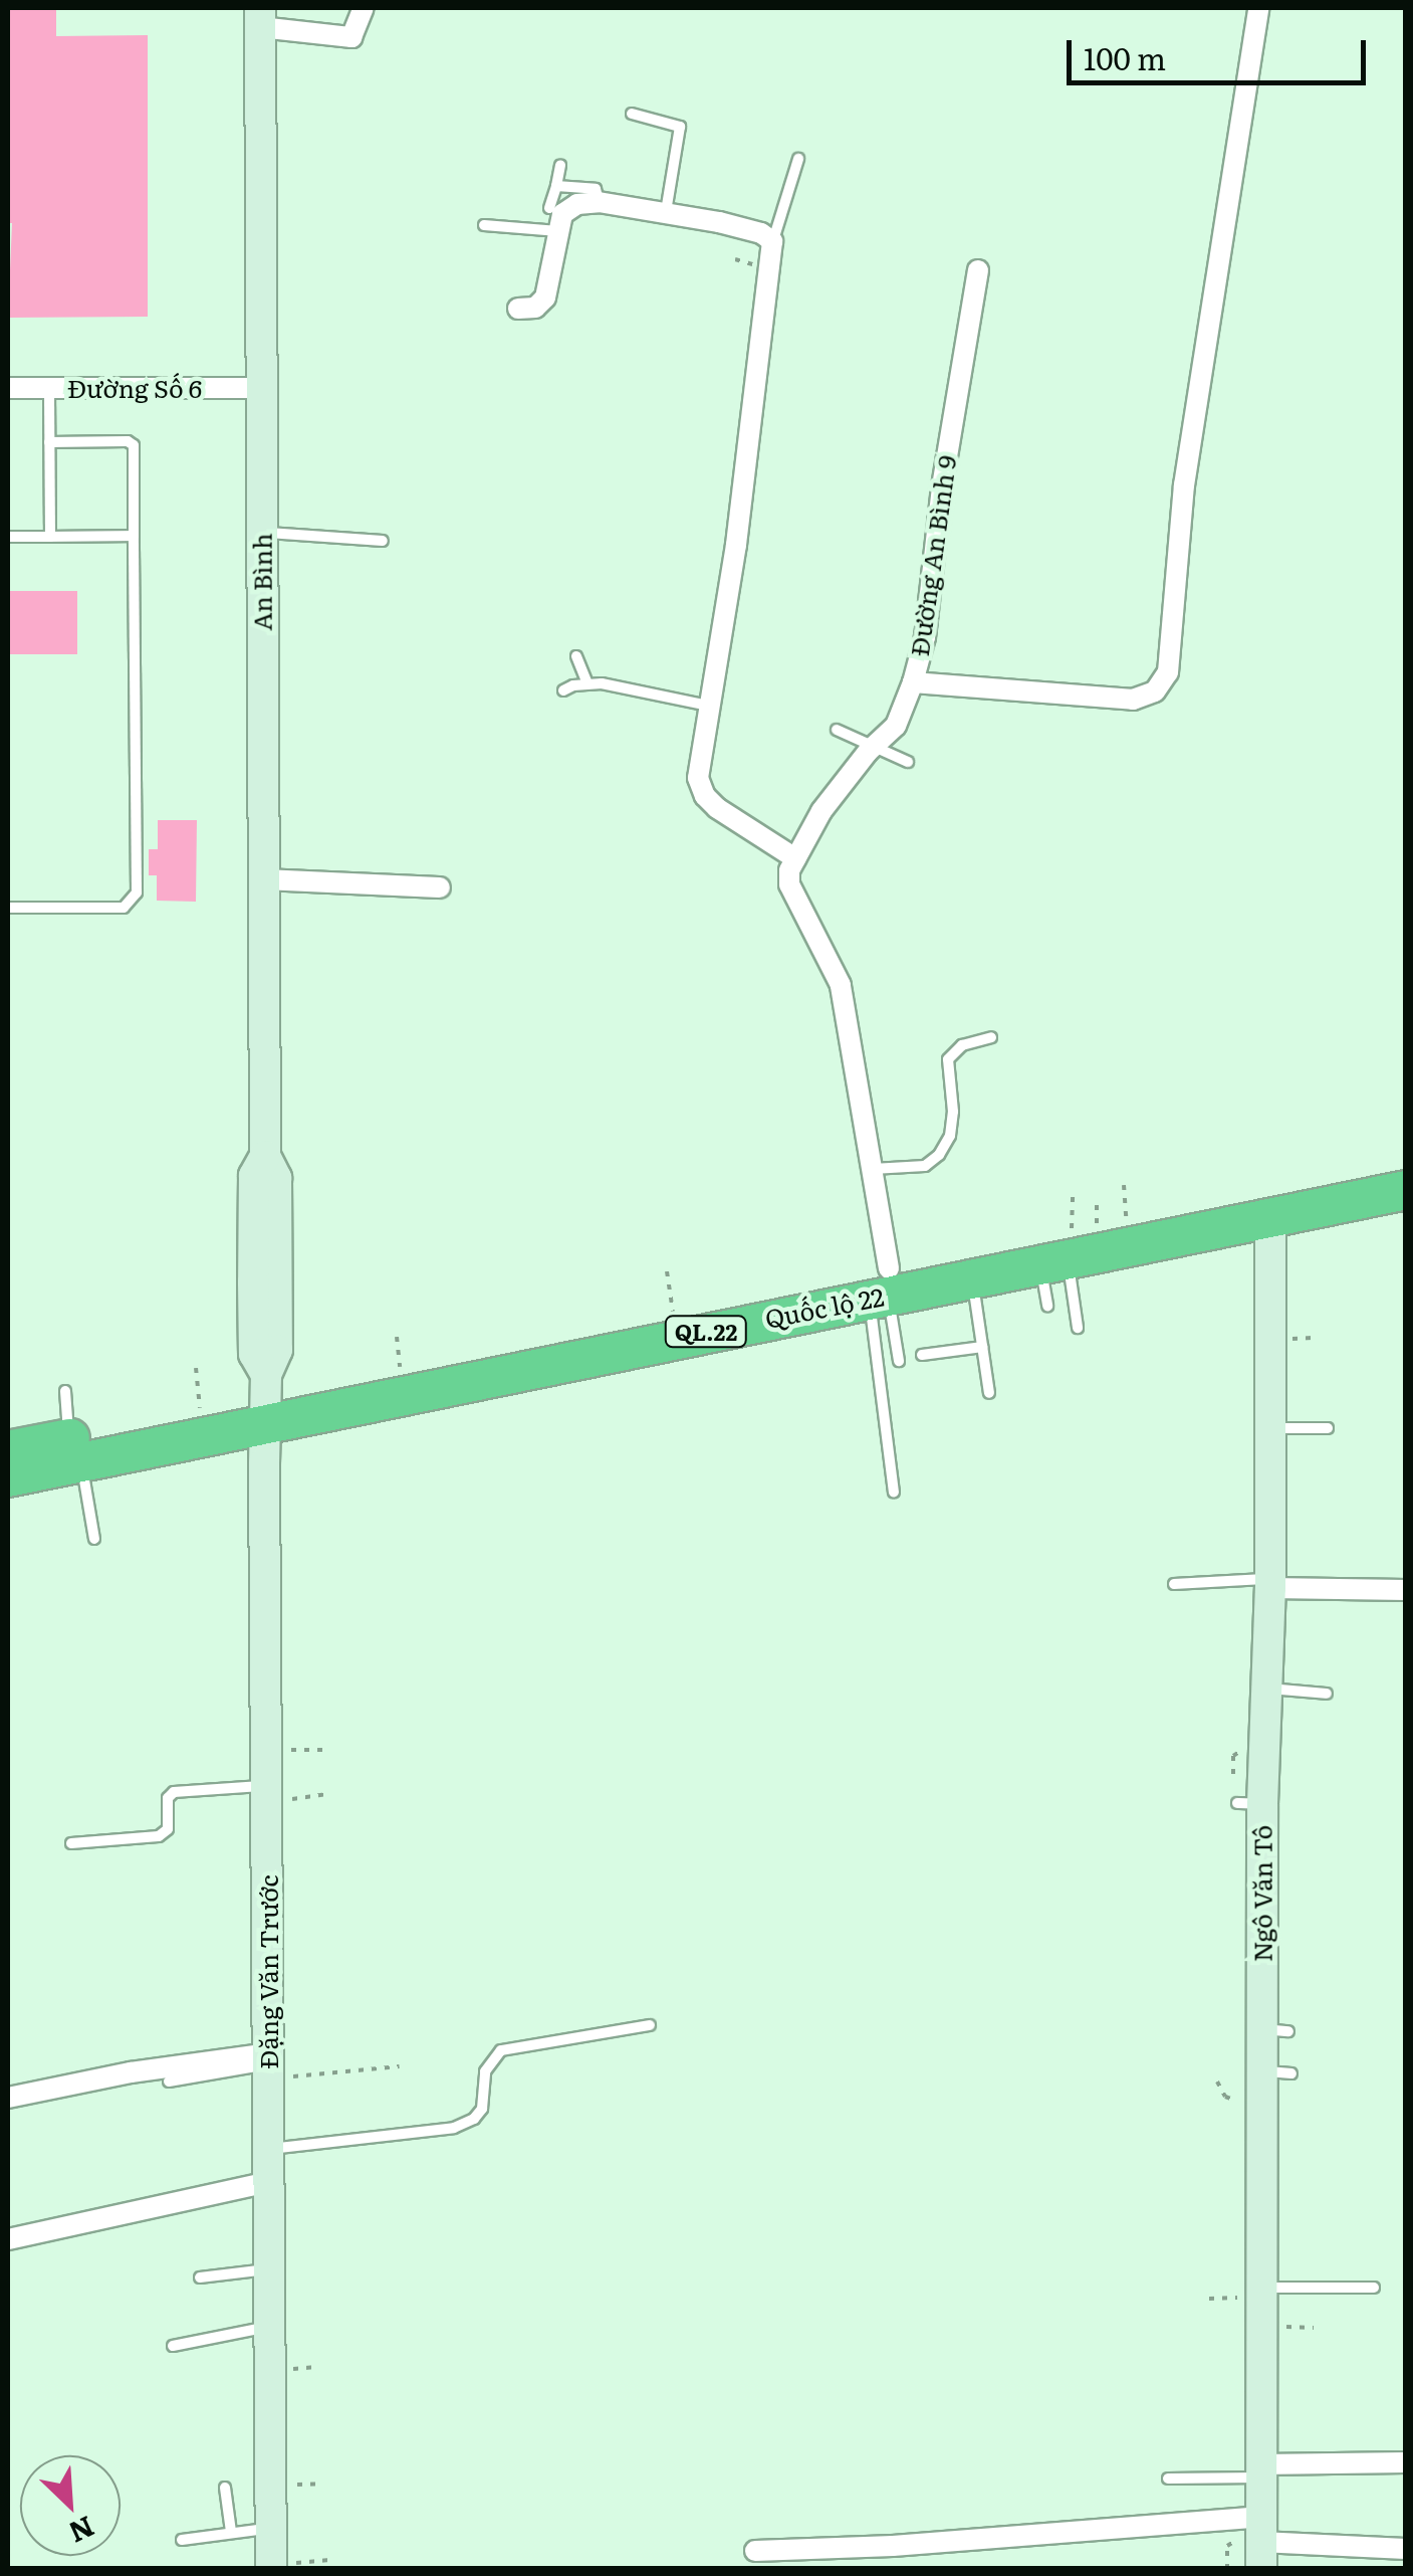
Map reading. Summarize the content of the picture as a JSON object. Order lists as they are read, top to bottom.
{
  "streets": {
    "highway": ["Quốc lộ 22", "QL.22"],
    "main road": ["An Bình", "Ngô Văn Tô", "Đặng Văn Trước"],
    "street": ["Đường Số 6", "Đường An Bình 9"]
  },
  "crossings": [
    ["Đường Số 6", "An Bình"],
    ["An Bình", "Quốc lộ 22"],
    ["An Bình", "Đặng Văn Trước"],
    ["Quốc lộ 22", "Ngô Văn Tô"],
    ["Quốc lộ 22", "Đặng Văn Trước"]
  ],
  "scale_bar": "100 m",
  "north": "bottom right"
}
